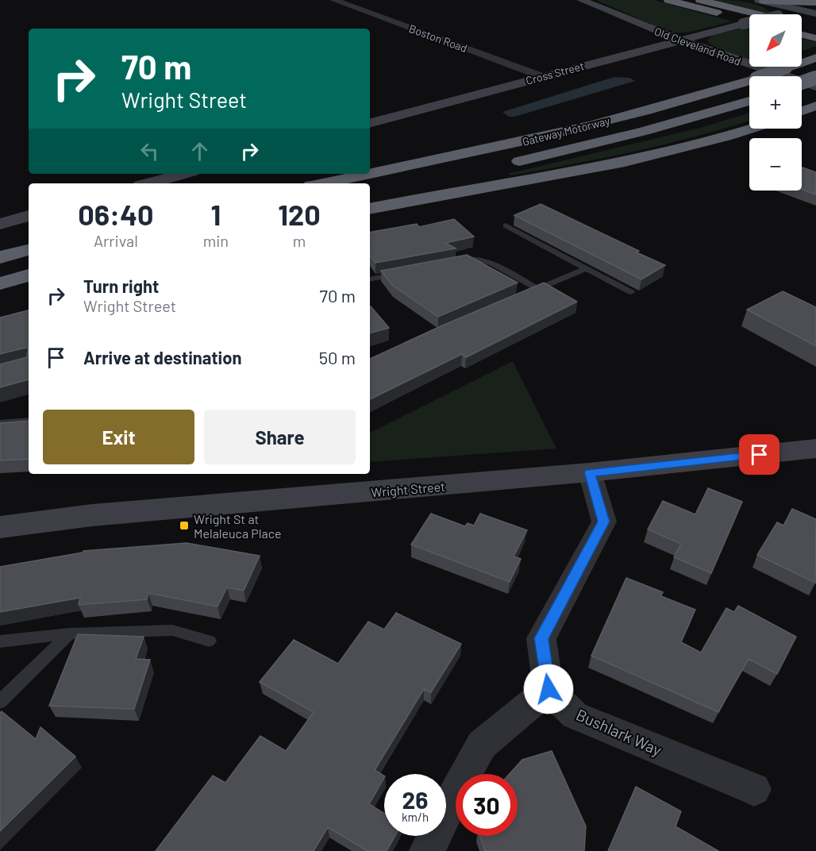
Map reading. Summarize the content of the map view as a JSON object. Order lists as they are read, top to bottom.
{
  "streets": {
    "highway": ["Gateway Motorway"],
    "main road": ["Old Cleveland Road", "Cross Street", "Wright Street"],
    "street": ["Boston Road", "Bushlark Way"]
  },
  "crossings": [
    ["Boston Road", "Cross Street"],
    ["Old Cleveland Road", "Cross Street"]
  ],
  "places": {
    "transit": ["Wright St at Melaleuca Place"]
  },
  "north": "bottom left",
  "page": {
    "map_buttons": ["+", "−"],
    "turn": ["70 m", "Wright Street"],
    "eta": [
      "06:40",
      "Arrival",
      "1",
      "min",
      "120",
      "m"
    ],
    "list": [
      {
        "name": "Turn right",
        "note": "Wright Street",
        "value": "70 m"
      },
      {
        "name": "Arrive at destination",
        "value": "50 m"
      }
    ],
    "buttons": ["Exit", "Share"],
    "speed": "26 km/h",
    "limit": "30"
  }
}
